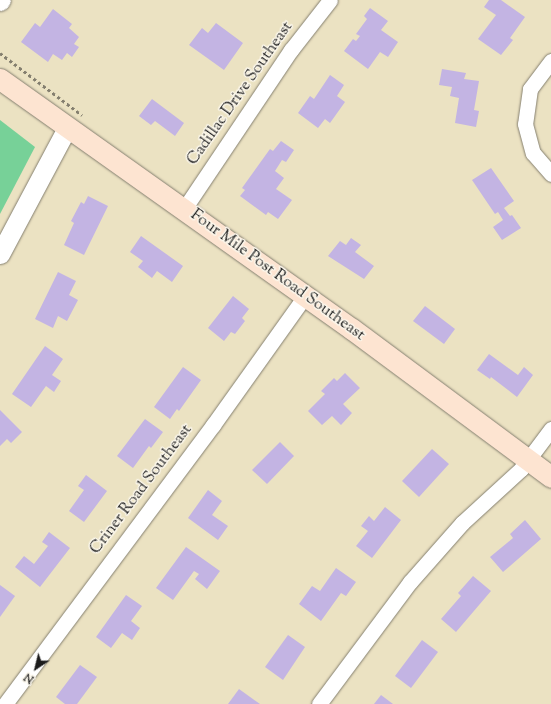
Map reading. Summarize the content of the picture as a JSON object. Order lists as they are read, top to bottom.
{
  "streets": {
    "main road": ["Four Mile Post Road Southeast"],
    "street": ["Cadillac Drive Southeast", "Criner Road Southeast"]
  },
  "crossings": [
    ["Cadillac Drive Southeast", "Four Mile Post Road Southeast"],
    ["Four Mile Post Road Southeast", "Criner Road Southeast"]
  ],
  "north": "bottom left"
}
